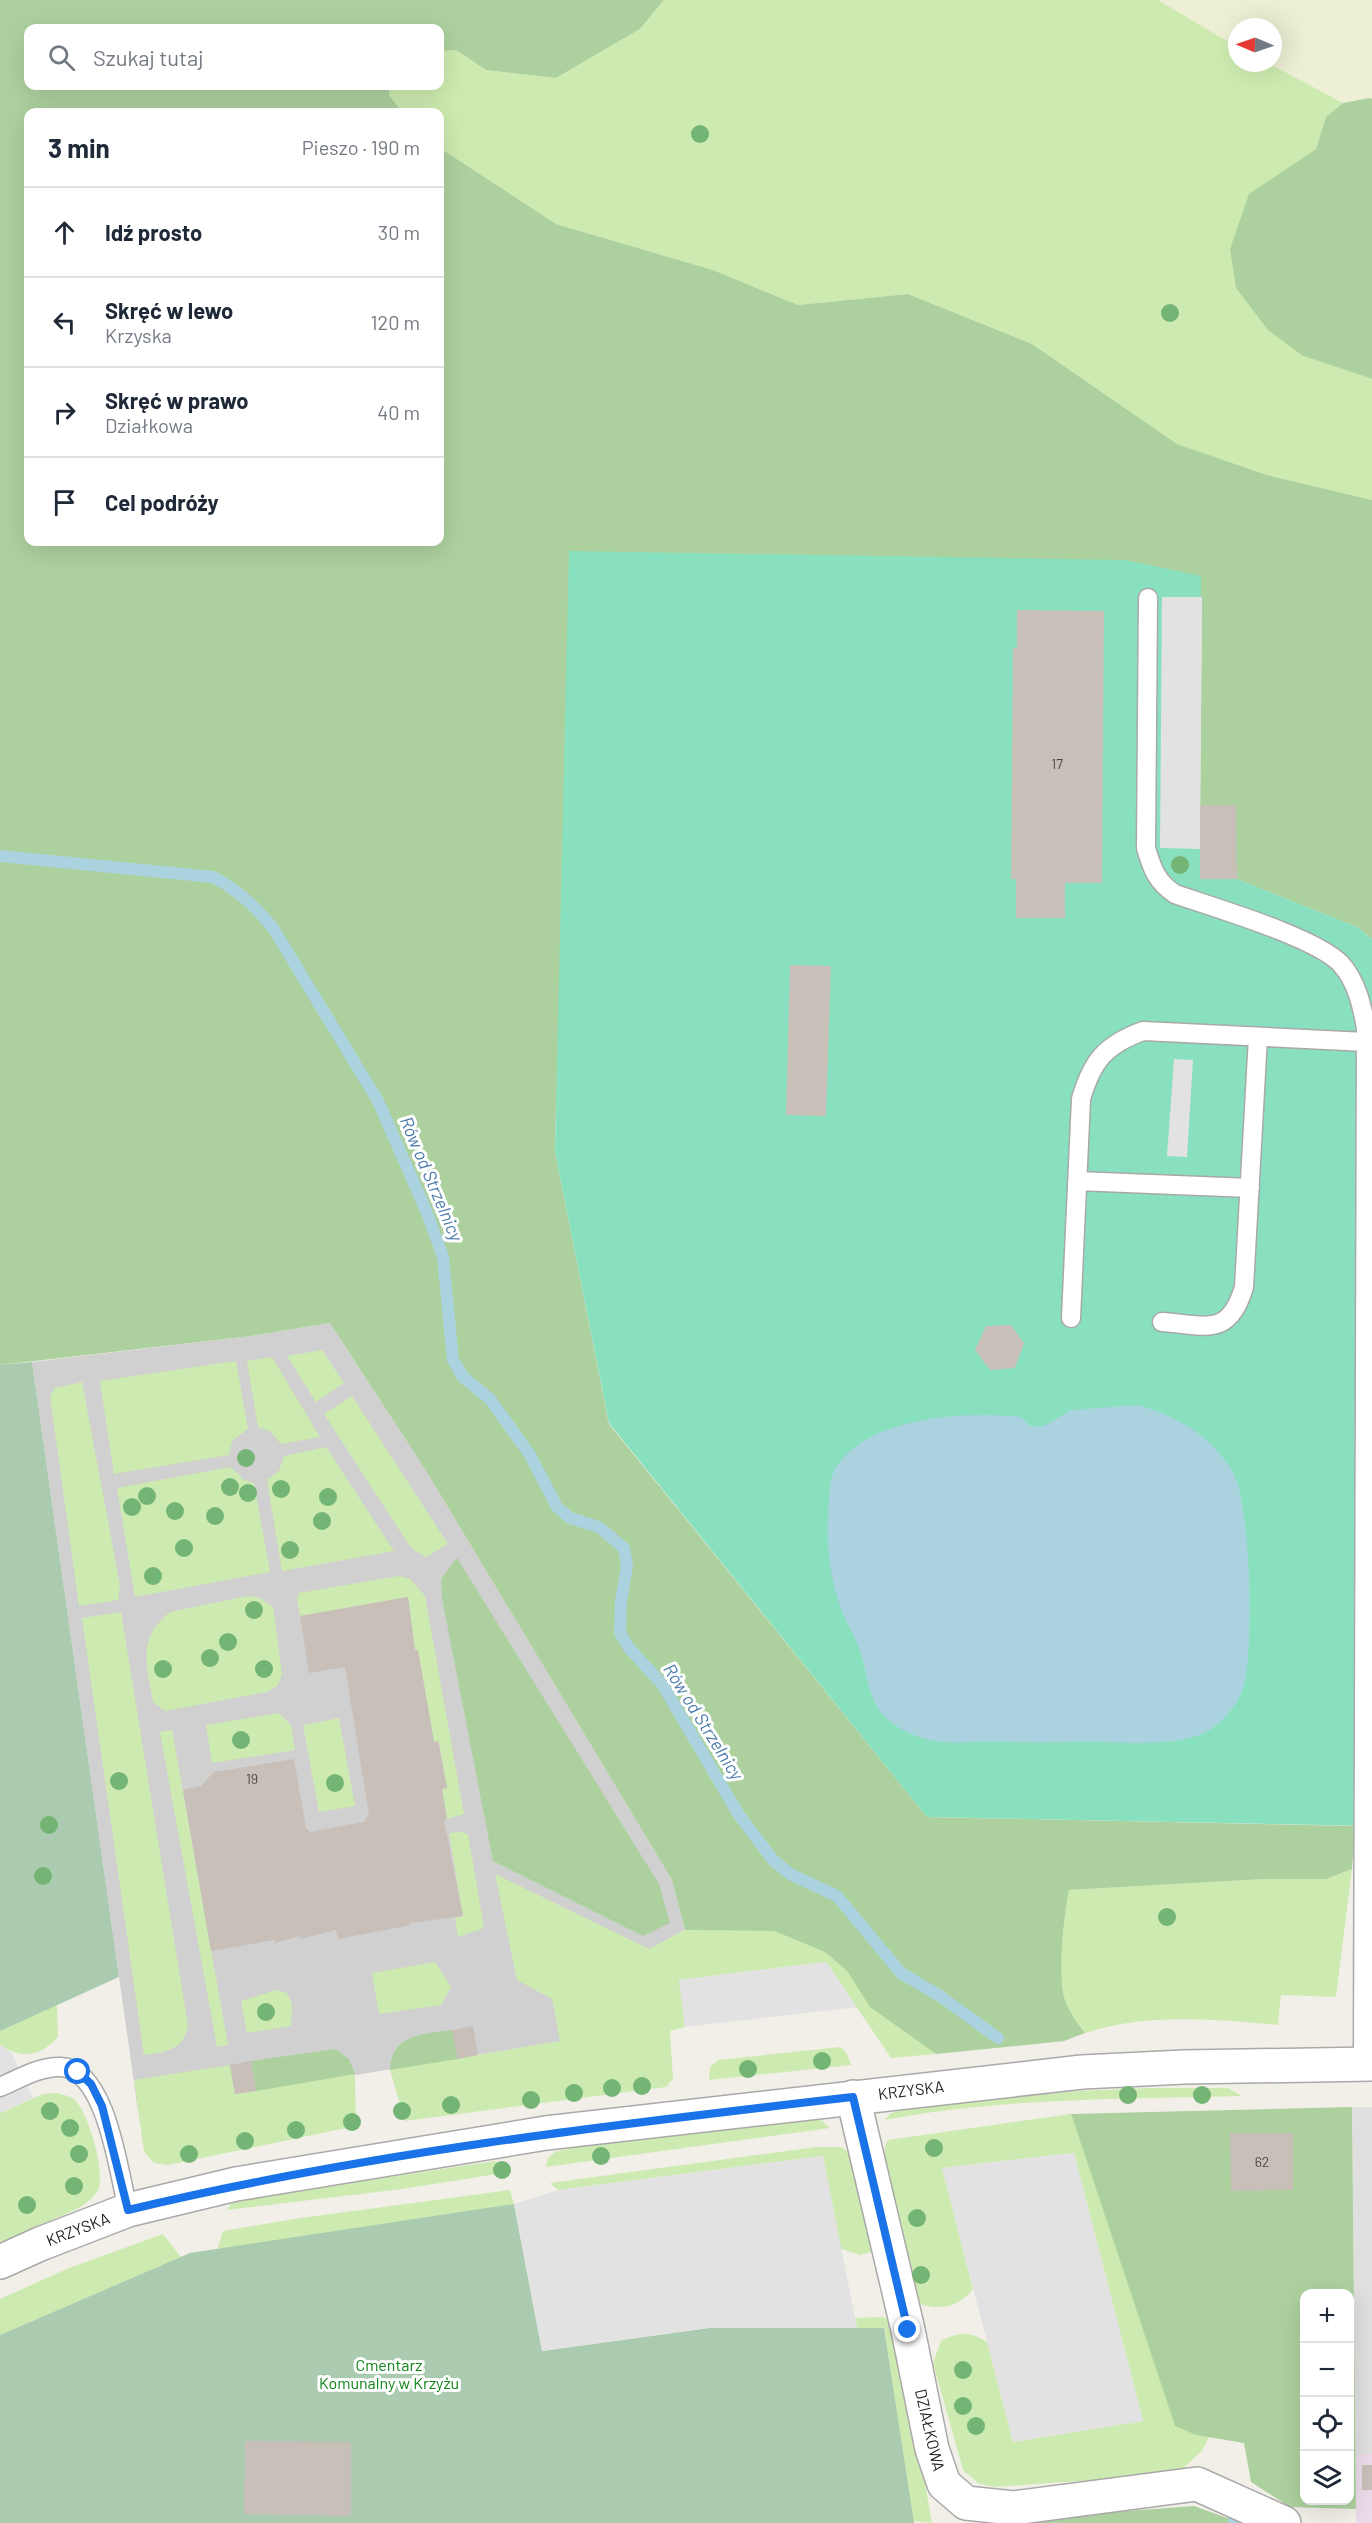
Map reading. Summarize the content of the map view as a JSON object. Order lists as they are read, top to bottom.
{
  "streets": {
    "street": ["KRZYSKA", "DZIAŁKOWA"]
  },
  "crossings": [
    ["KRZYSKA", "DZIAŁKOWA"]
  ],
  "water": ["Rów od Strzelnicy"],
  "parks": ["Cmentarz Komunalny w Krzyżu"],
  "house_numbers": ["17", "19", "62"],
  "north": "left",
  "page": {
    "search": "Szukaj tutaj",
    "heading": ["3 min", "Pieszo · 190 m"],
    "list": [
      ["Idź prosto", "30 m"],
      ["Skręć w lewo", "Krzyska", "120 m"],
      ["Skręć w prawo", "Działkowa", "40 m"],
      "Cel podróży"
    ],
    "map_buttons": ["+", "−"]
  }
}
